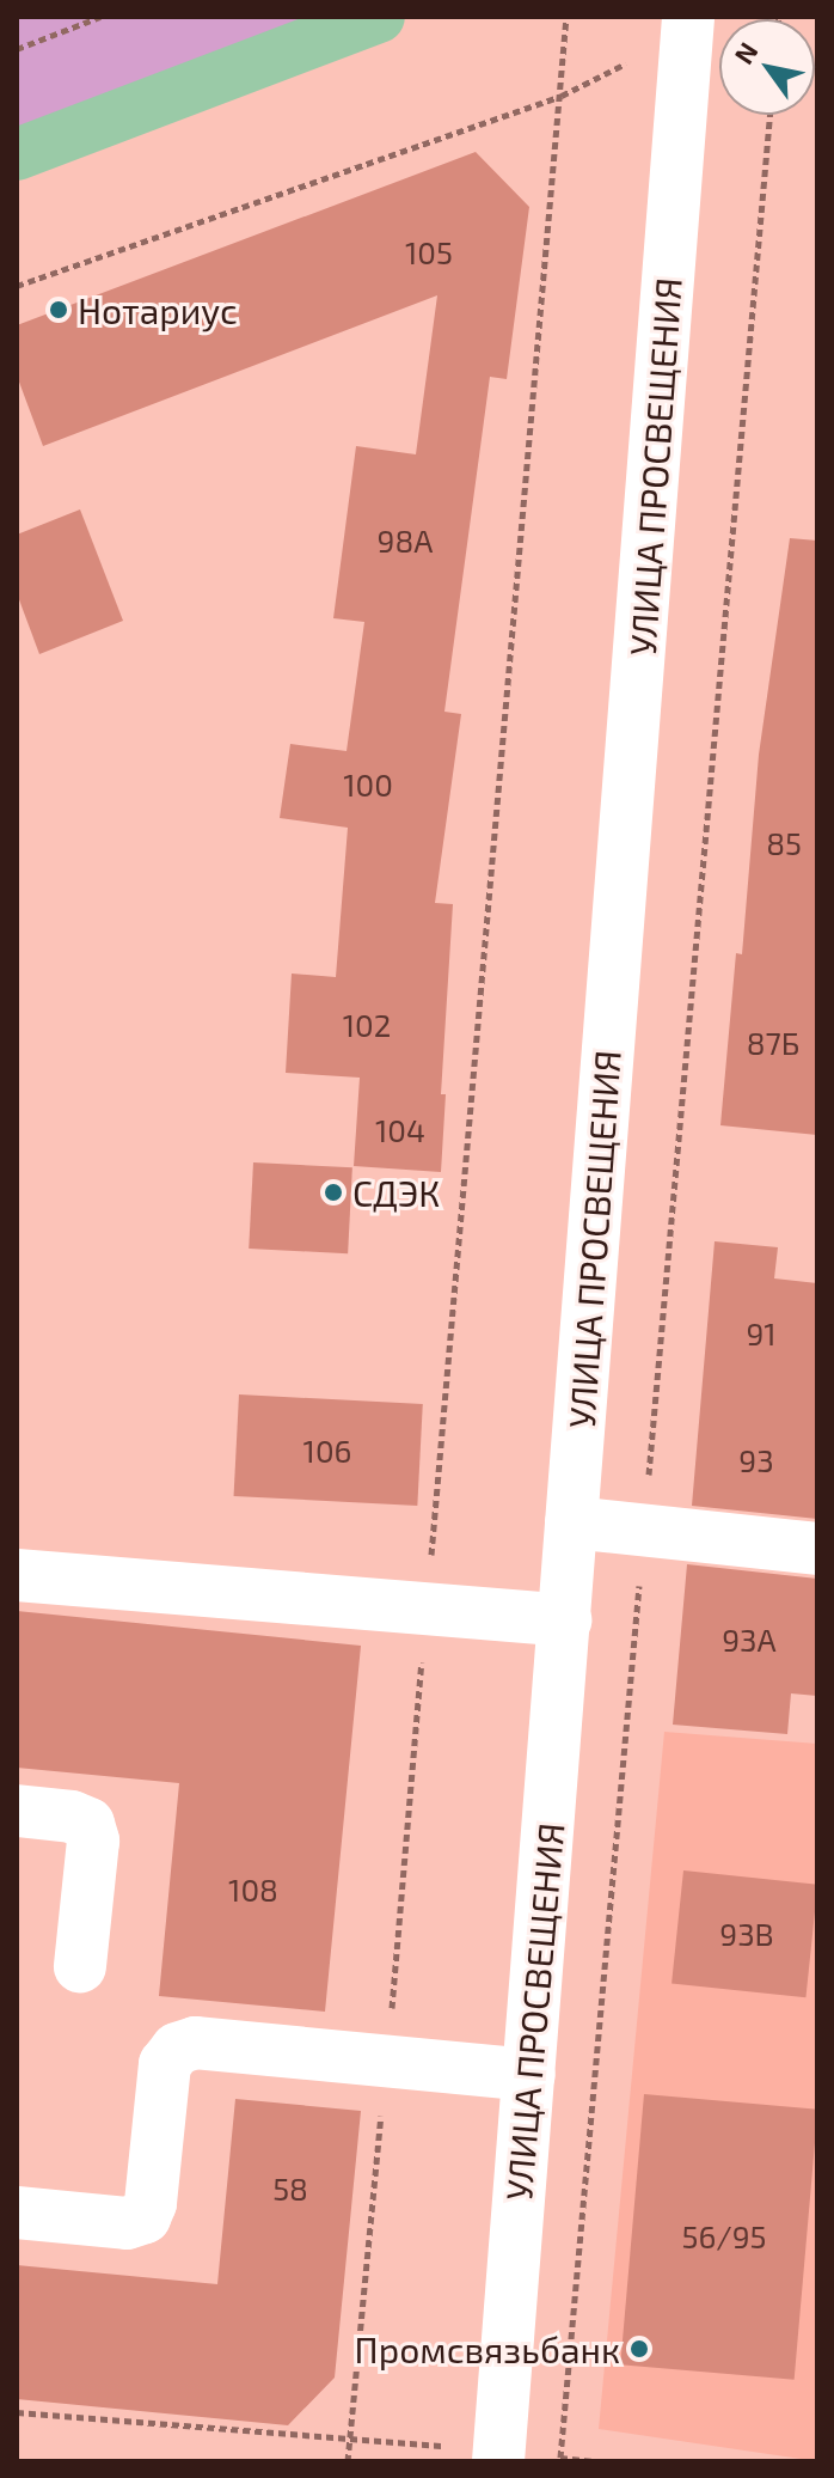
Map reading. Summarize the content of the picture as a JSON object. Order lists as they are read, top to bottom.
{
  "streets": {
    "street": ["УЛИЦА ПРОСВЕЩЕНИЯ"]
  },
  "places": ["Нотариус", "СДЭК", "Промсвязьбанк"],
  "house_numbers": [
    "105",
    "98А",
    "100",
    "85",
    "102",
    "87Б",
    "104",
    "91",
    "106",
    "93",
    "93А",
    "108",
    "93В",
    "58",
    "56/95"
  ],
  "north": "top left"
}
